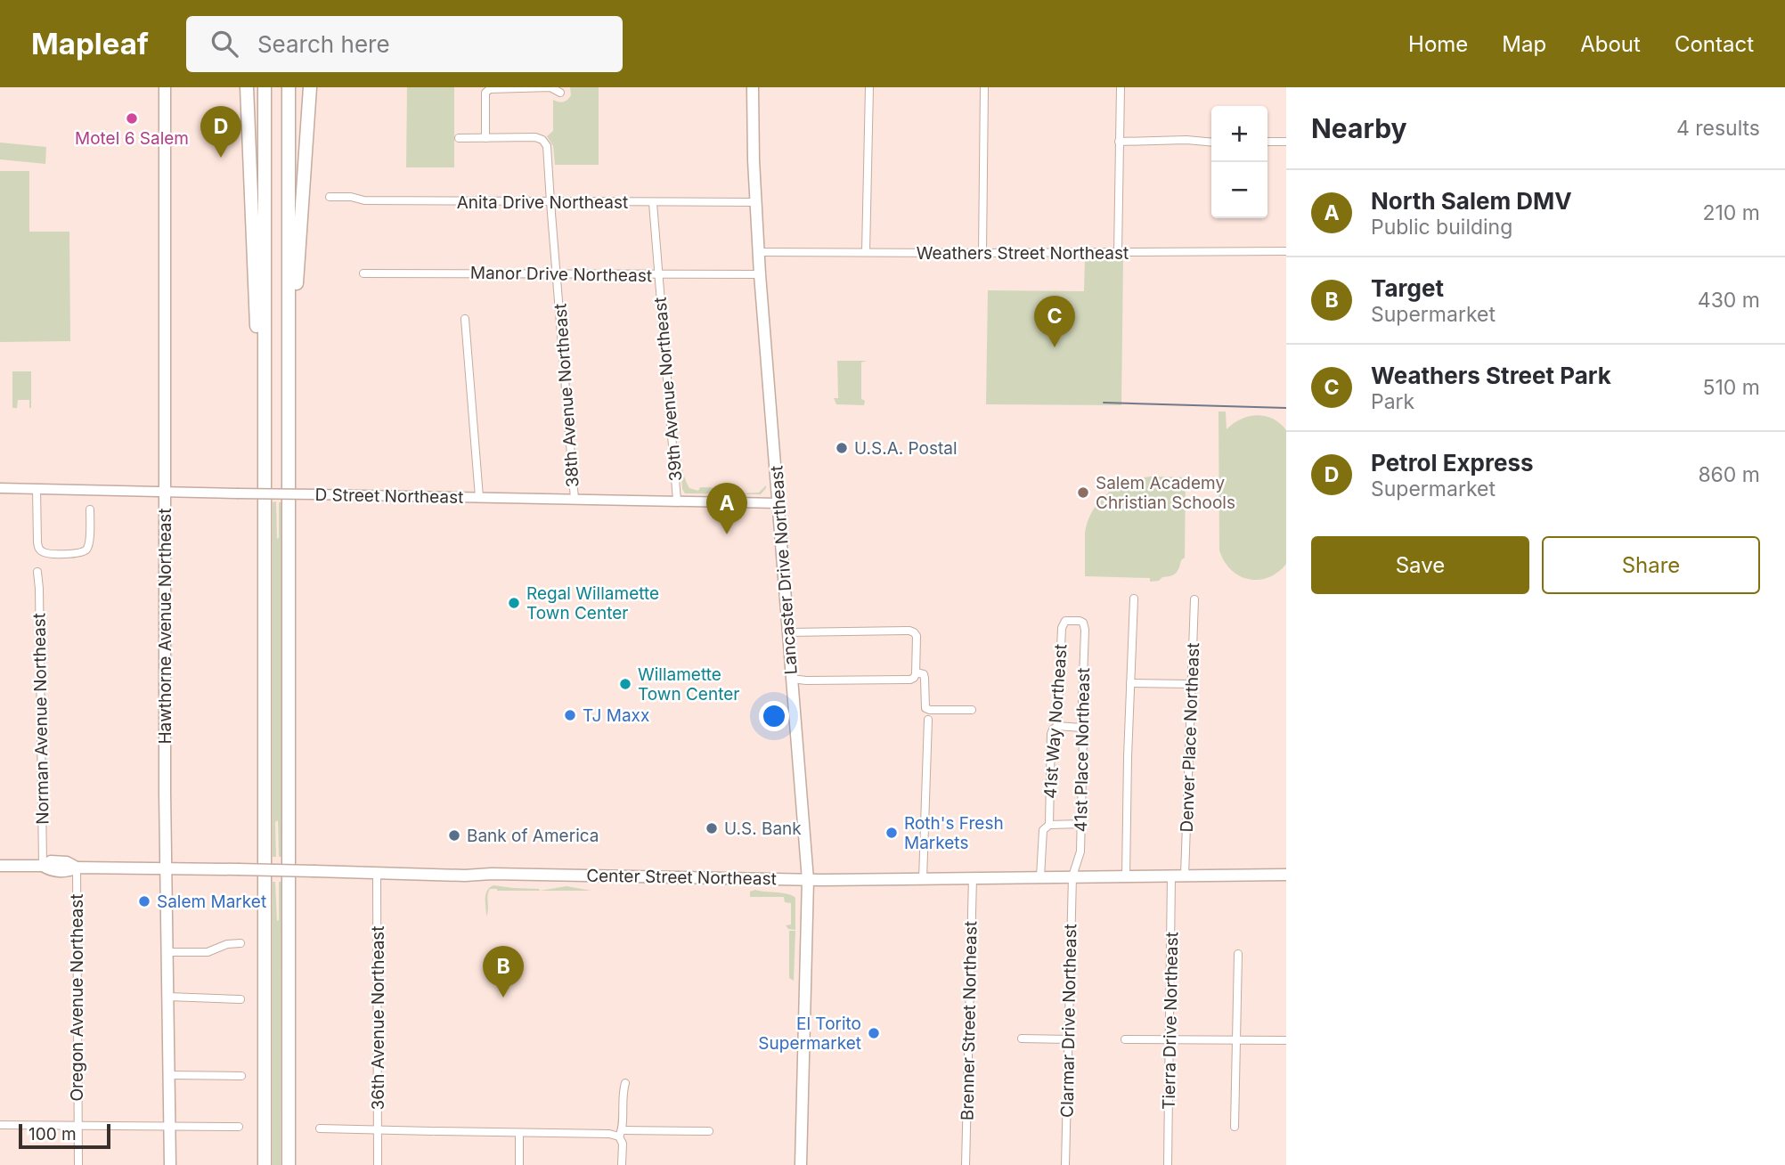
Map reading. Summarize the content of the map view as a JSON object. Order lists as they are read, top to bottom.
{
  "streets": {
    "main road": ["Lancaster Drive Northeast", "Hawthorne Avenue Northeast", "Center Street Northeast"],
    "street": [
      "Anita Drive Northeast",
      "Weathers Street Northeast",
      "Manor Drive Northeast",
      "39th Avenue Northeast",
      "38th Avenue Northeast",
      "D Street Northeast",
      "Norman Avenue Northeast",
      "41st Way Northeast",
      "Denver Place Northeast",
      "41st Place Northeast",
      "Oregon Avenue Northeast",
      "36th Avenue Northeast",
      "Brenner Street Northeast",
      "Clarmar Drive Northeast",
      "Tierra Drive Northeast"
    ]
  },
  "crossings": [
    ["Anita Drive Northeast", "39th Avenue Northeast"],
    ["Anita Drive Northeast", "38th Avenue Northeast"],
    ["Anita Drive Northeast", "Lancaster Drive Northeast"],
    ["Weathers Street Northeast", "Lancaster Drive Northeast"],
    ["Manor Drive Northeast", "39th Avenue Northeast"],
    ["Manor Drive Northeast", "38th Avenue Northeast"],
    ["Manor Drive Northeast", "Lancaster Drive Northeast"],
    ["39th Avenue Northeast", "D Street Northeast"],
    ["38th Avenue Northeast", "D Street Northeast"],
    ["D Street Northeast", "Lancaster Drive Northeast"],
    ["D Street Northeast", "Hawthorne Avenue Northeast"],
    ["Lancaster Drive Northeast", "Center Street Northeast"],
    ["Hawthorne Avenue Northeast", "Center Street Northeast"],
    ["Norman Avenue Northeast", "Center Street Northeast"],
    ["41st Way Northeast", "41st Place Northeast"],
    ["41st Way Northeast", "Center Street Northeast"],
    ["Denver Place Northeast", "Center Street Northeast"],
    ["41st Place Northeast", "Center Street Northeast"],
    ["41st Place Northeast", "Clarmar Drive Northeast"],
    ["Center Street Northeast", "Oregon Avenue Northeast"],
    ["Center Street Northeast", "36th Avenue Northeast"],
    ["Center Street Northeast", "Brenner Street Northeast"],
    ["Center Street Northeast", "Clarmar Drive Northeast"],
    ["Center Street Northeast", "Tierra Drive Northeast"]
  ],
  "places": [
    "Motel 6 Salem",
    "U.S.A. Postal",
    "Salem Academy Christian Schools",
    "Regal Willamette Town Center",
    "Willamette Town Center",
    "TJ Maxx",
    "U.S. Bank",
    "Roth's Fresh Markets",
    "Bank of America",
    "Salem Market",
    "El Torito Supermarket"
  ],
  "scale_bar": "100 m",
  "page": {
    "header": "Mapleaf",
    "search": "Search here",
    "nav": [
      "Home",
      "Map",
      "About",
      "Contact"
    ],
    "heading": ["Nearby", "4 results"],
    "map_buttons": ["+", "−"],
    "pins": [
      "D",
      "C",
      "A",
      "B"
    ],
    "list": [
      {
        "mark": "A",
        "name": "North Salem DMV",
        "note": "Public building",
        "value": "210 m"
      },
      {
        "mark": "B",
        "name": "Target",
        "note": "Supermarket",
        "value": "430 m"
      },
      {
        "mark": "C",
        "name": "Weathers Street Park",
        "note": "Park",
        "value": "510 m"
      },
      {
        "mark": "D",
        "name": "Petrol Express",
        "note": "Supermarket",
        "value": "860 m"
      }
    ],
    "buttons": ["Save", "Share"],
    "scale": "100 m"
  }
}
